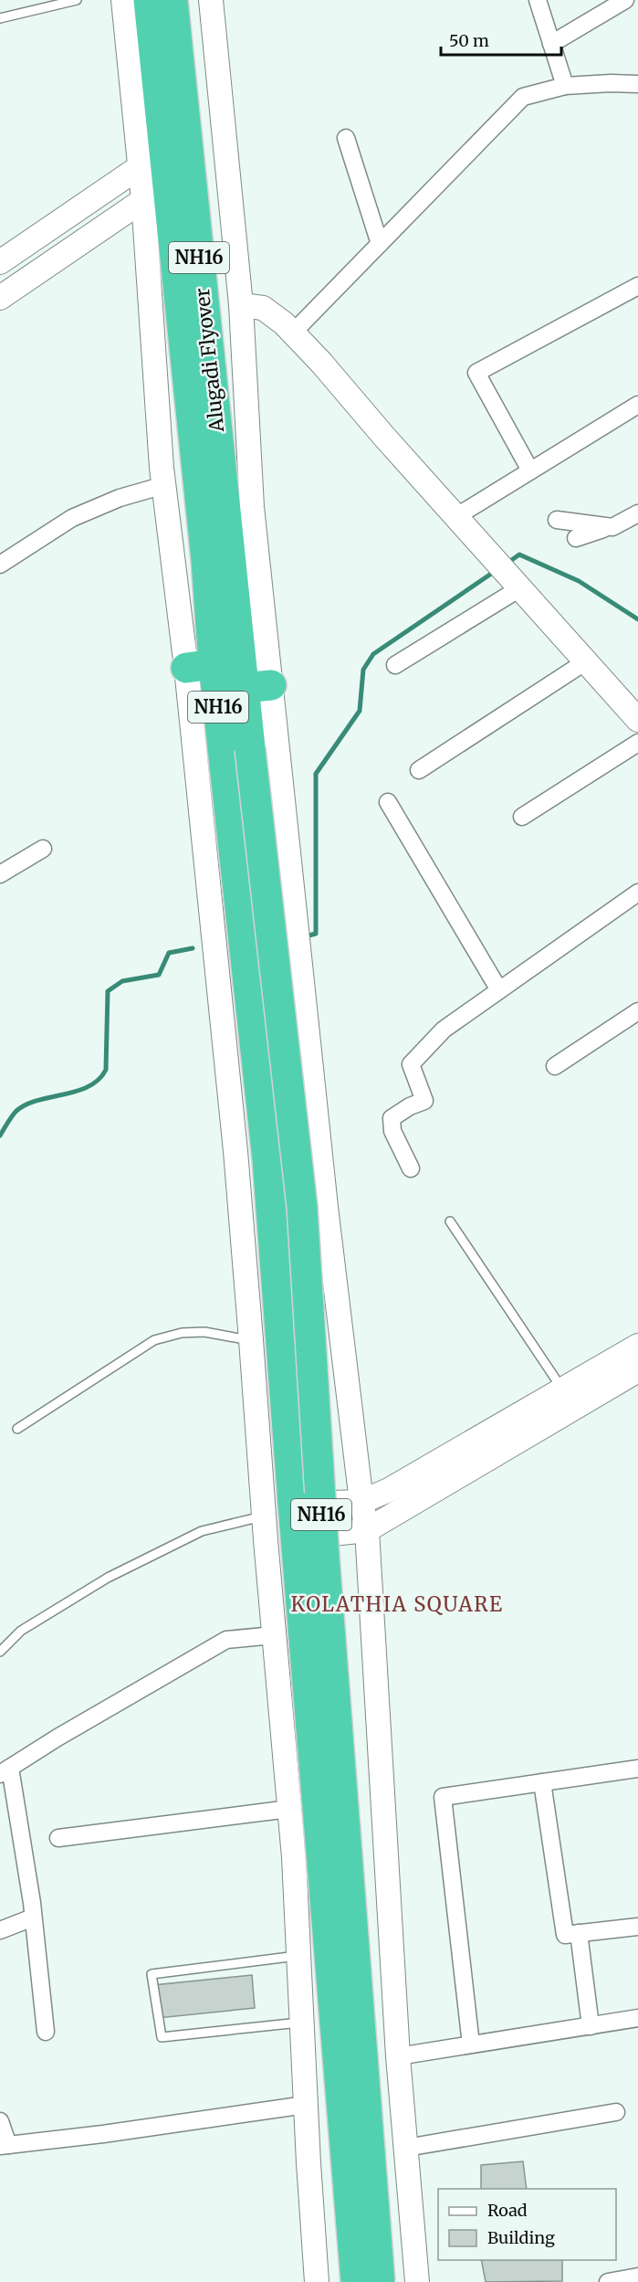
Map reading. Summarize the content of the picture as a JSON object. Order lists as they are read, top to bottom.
{
  "streets": {
    "highway": ["NH16", "Alugadi Flyover"]
  },
  "crossings": [
    ["NH16", "Alugadi Flyover"]
  ],
  "districts": ["KOLATHIA SQUARE"],
  "legend": ["Road", "Building"],
  "scale_bar": "50 m"
}
